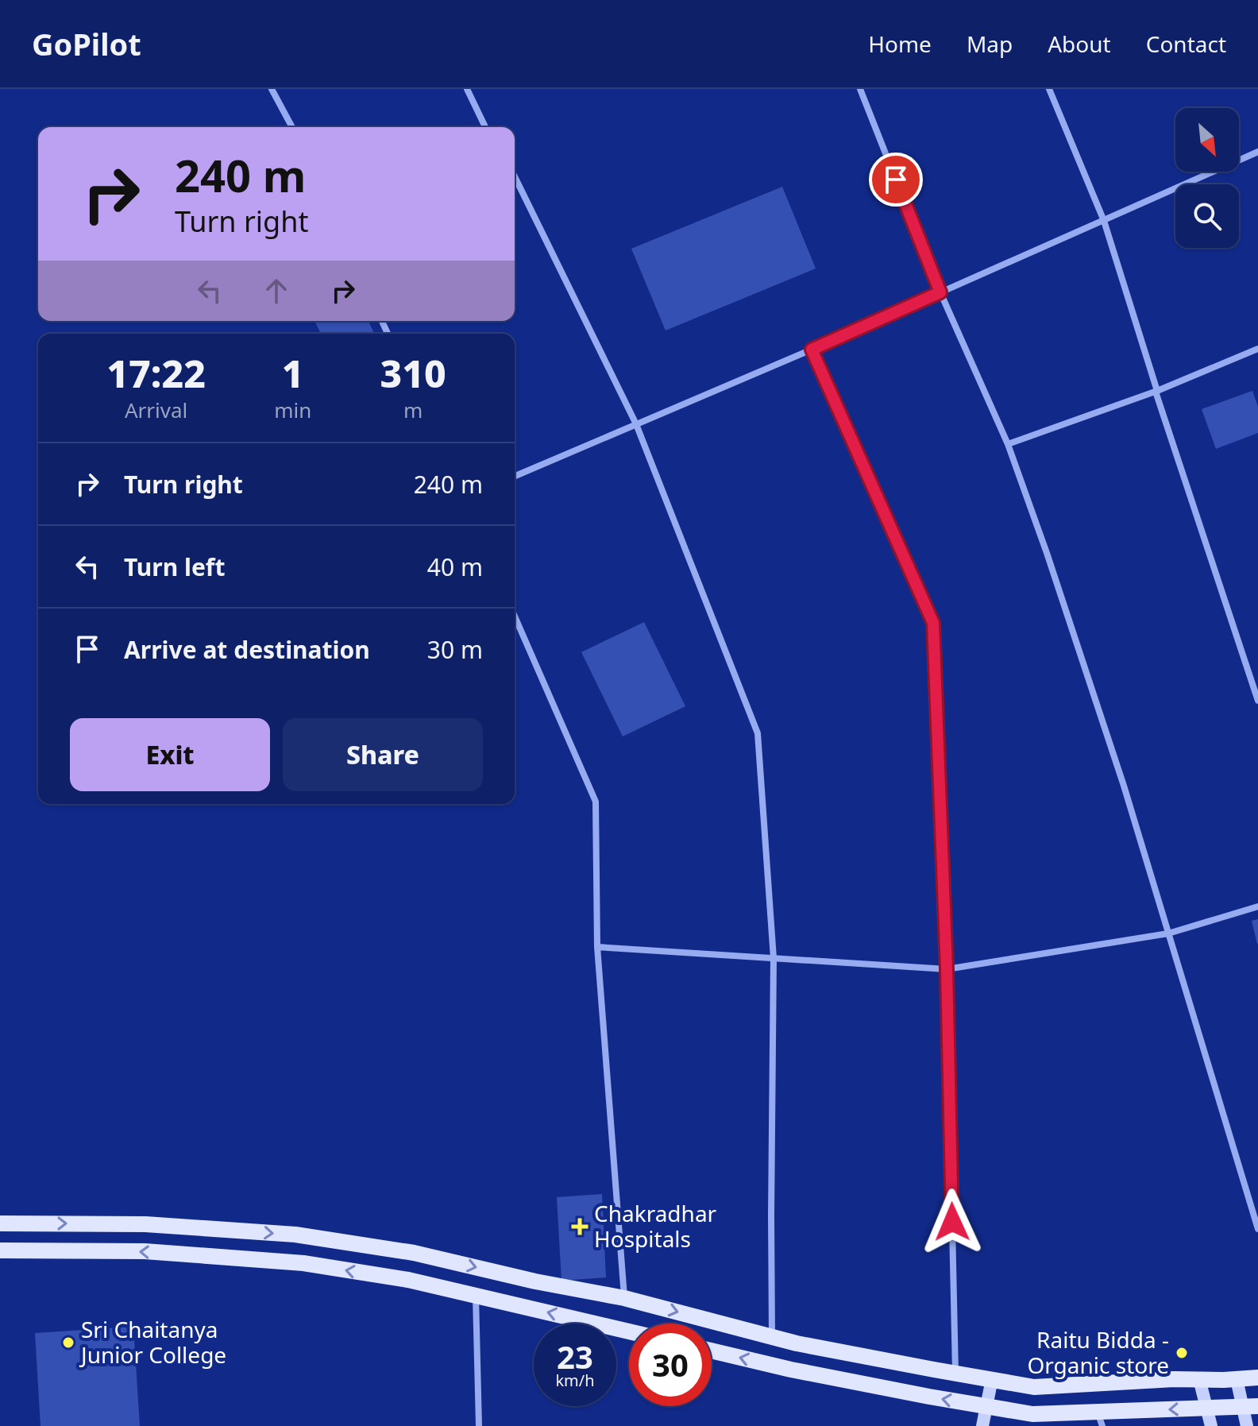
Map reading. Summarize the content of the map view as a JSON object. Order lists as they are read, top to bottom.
{
  "places": {
    "health": ["Chakradhar Hospitals"],
    "other": ["Sri Chaitanya Junior College", "Raitu Bidda - Organic store"]
  },
  "north": "bottom right",
  "page": {
    "header": "GoPilot",
    "nav": [
      "Home",
      "Map",
      "About",
      "Contact"
    ],
    "turn": ["240 m", "Turn right"],
    "eta": [
      "17:22",
      "Arrival",
      "1",
      "min",
      "310",
      "m"
    ],
    "list": [
      {
        "name": "Turn right",
        "value": "240 m"
      },
      {
        "name": "Turn left",
        "value": "40 m"
      },
      {
        "name": "Arrive at destination",
        "value": "30 m"
      }
    ],
    "buttons": ["Exit", "Share"],
    "speed": "23 km/h",
    "limit": "30"
  }
}
